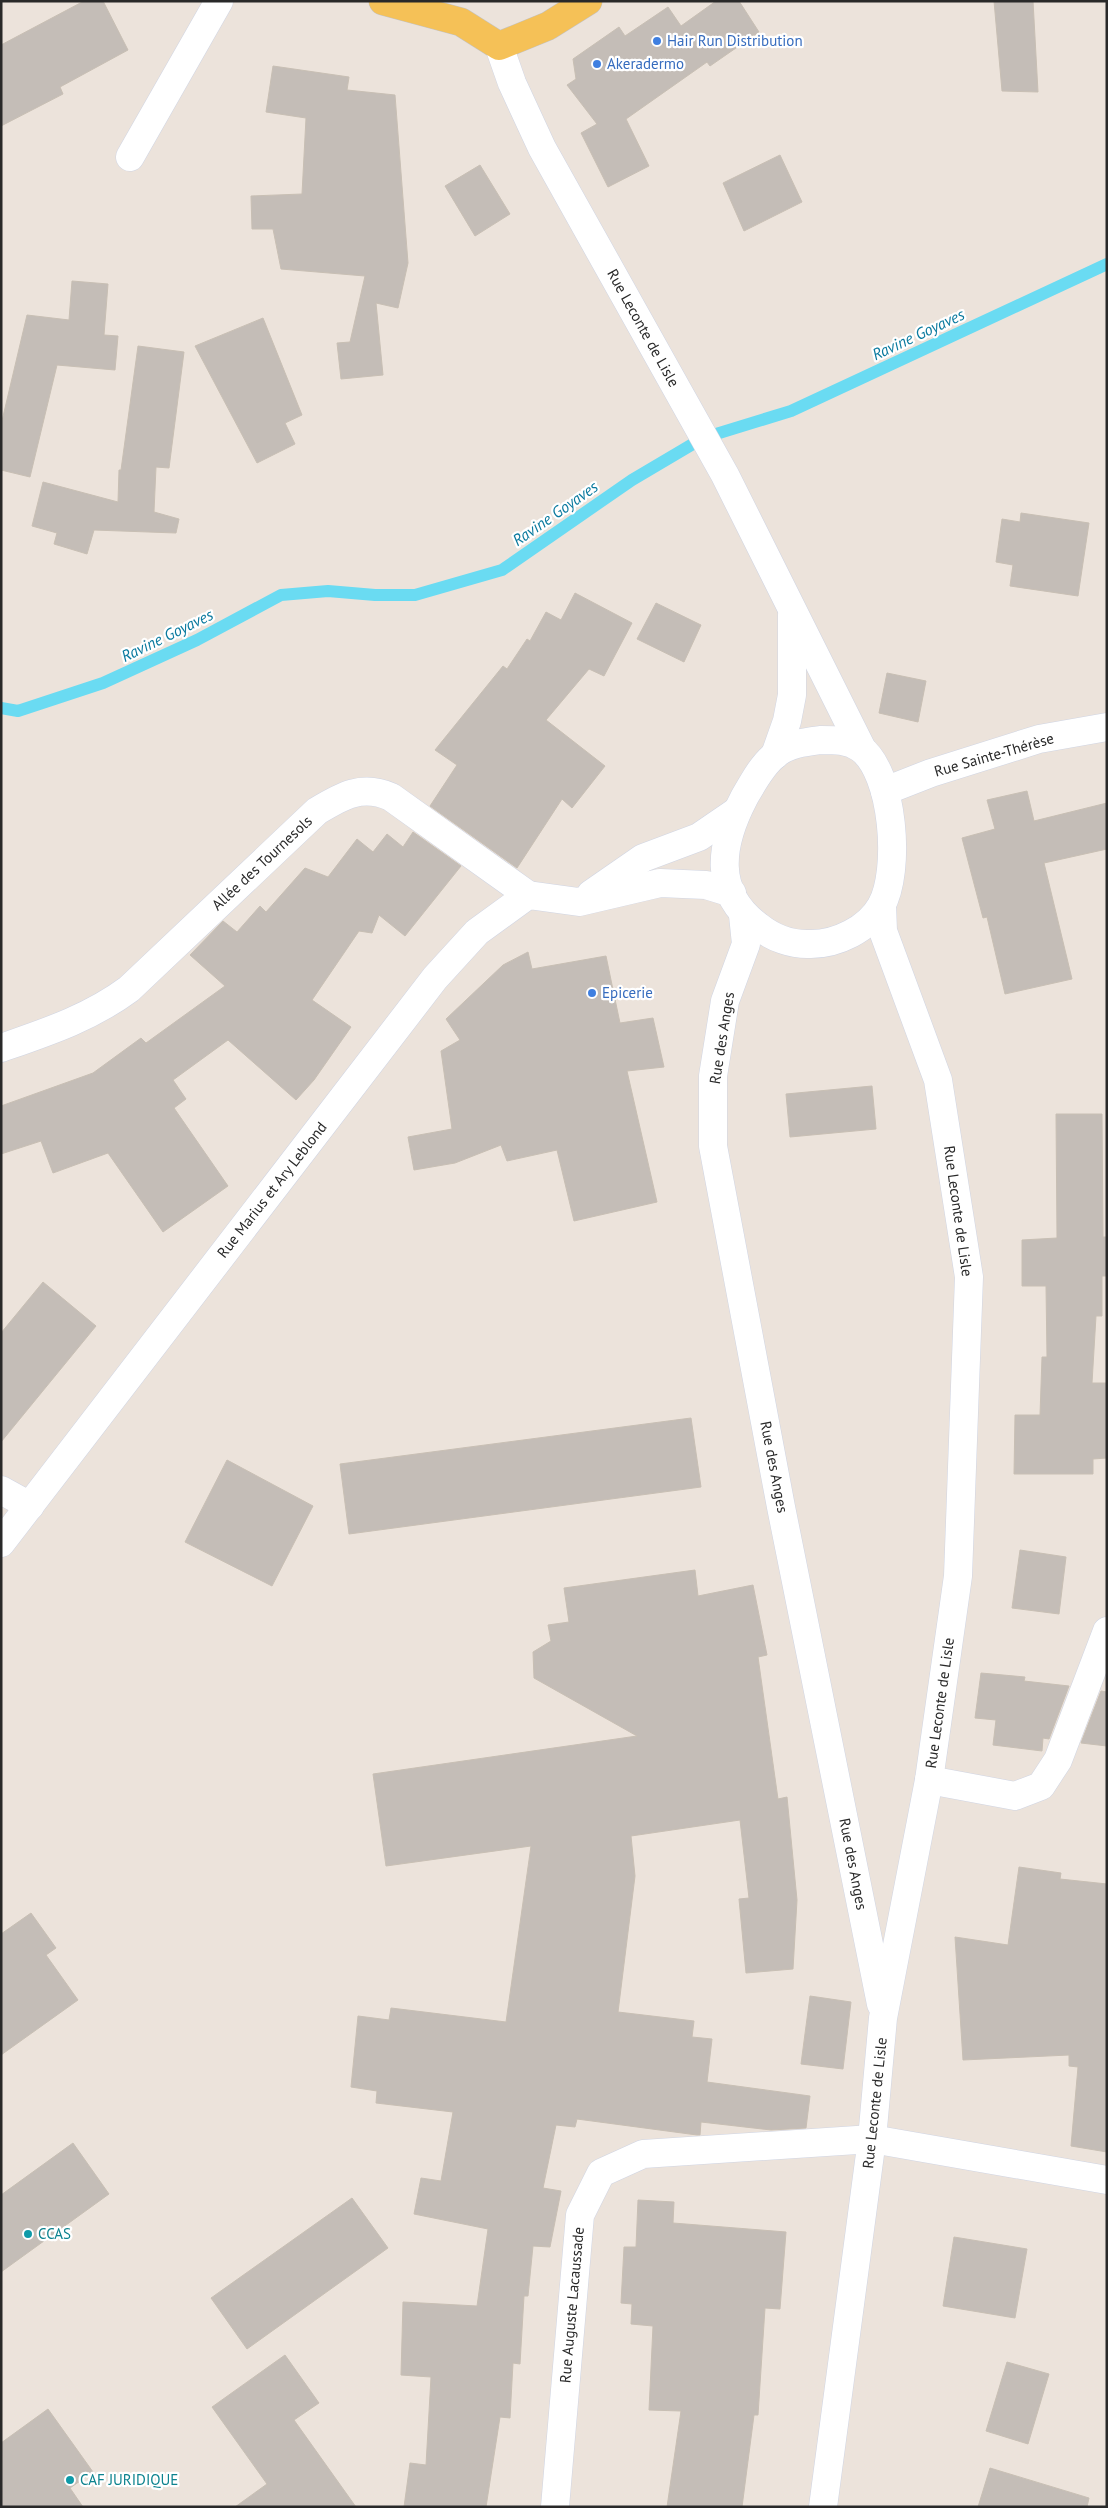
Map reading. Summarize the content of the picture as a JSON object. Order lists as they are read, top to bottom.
{
  "streets": {
    "street": [
      "Rue Leconte de Lisle",
      "Rue Sainte-Thérèse",
      "Allée des Tournesols",
      "Rue des Anges",
      "Rue Marius et Ary Leblond",
      "Rue Auguste Lacaussade"
    ]
  },
  "crossings": [
    ["Rue Leconte de Lisle", "Rue Sainte-Thérèse"],
    ["Rue Leconte de Lisle", "Rue des Anges"],
    ["Rue Leconte de Lisle", "Rue Auguste Lacaussade"],
    ["Allée des Tournesols", "Rue Marius et Ary Leblond"]
  ],
  "water": ["Ravine Goyaves"],
  "places": [
    "Hair Run Distribution",
    "Akeradermo",
    "Epicerie",
    "CCAS",
    "CAF JURIDIQUE"
  ]
}
